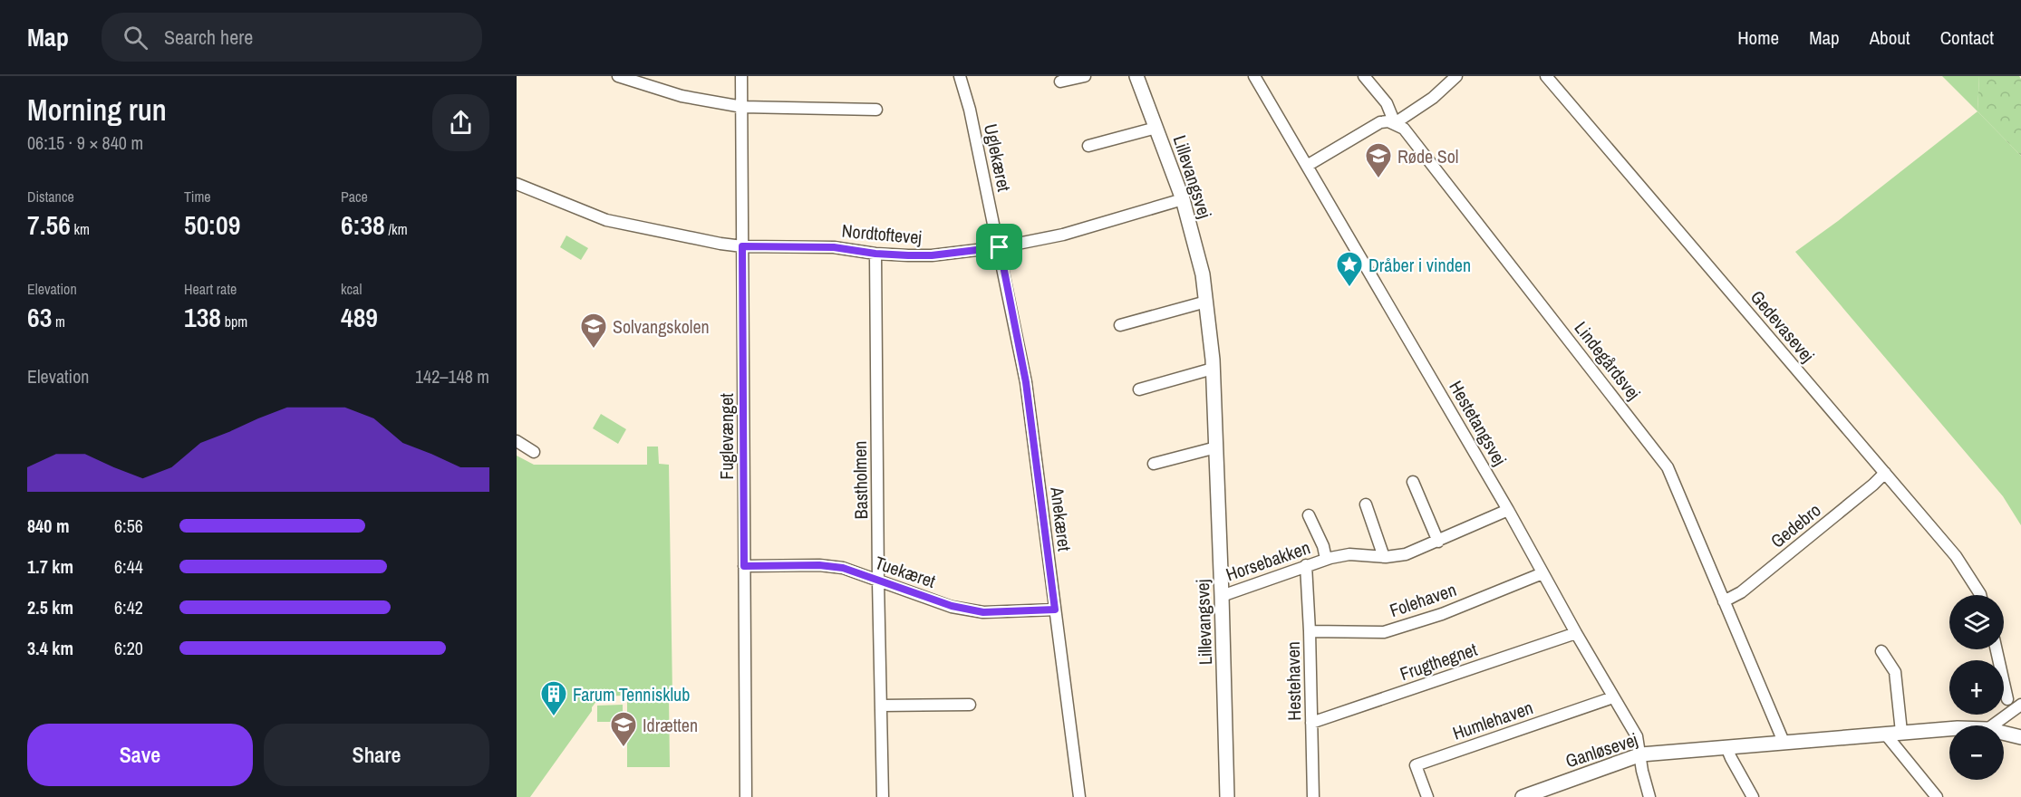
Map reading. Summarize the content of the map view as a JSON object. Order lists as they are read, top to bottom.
{
  "streets": {
    "street": [
      "Uglekæret",
      "Lillevangsvej",
      "Nordtoftevej",
      "Gedevasevej",
      "Lindegårdsvej",
      "Hestetangsvej",
      "Fuglevænget",
      "Bastholmen",
      "Anekæret",
      "Gedebro",
      "Horsebakken",
      "Tuekæret",
      "Folehaven",
      "Frugthegnet",
      "Hestehaven",
      "Humlehaven",
      "Ganløsevej"
    ]
  },
  "crossings": [
    ["Uglekæret", "Nordtoftevej"],
    ["Uglekæret", "Anekæret"],
    ["Lillevangsvej", "Nordtoftevej"],
    ["Lillevangsvej", "Horsebakken"],
    ["Nordtoftevej", "Fuglevænget"],
    ["Nordtoftevej", "Bastholmen"],
    ["Nordtoftevej", "Anekæret"],
    ["Gedevasevej", "Gedebro"],
    ["Lindegårdsvej", "Gedebro"],
    ["Lindegårdsvej", "Ganløsevej"],
    ["Hestetangsvej", "Horsebakken"],
    ["Hestetangsvej", "Folehaven"],
    ["Hestetangsvej", "Frugthegnet"],
    ["Hestetangsvej", "Humlehaven"],
    ["Hestetangsvej", "Ganløsevej"],
    ["Fuglevænget", "Tuekæret"],
    ["Bastholmen", "Tuekæret"],
    ["Anekæret", "Tuekæret"],
    ["Horsebakken", "Hestehaven"],
    ["Folehaven", "Hestehaven"],
    ["Frugthegnet", "Hestehaven"]
  ],
  "places": {
    "school or university": ["Røde Sol", "Solvangskolen", "Idrætten"],
    "place": ["Dråber i vinden"],
    "building": ["Farum Tennisklub"]
  },
  "page": {
    "header": "Map",
    "search": "Search here",
    "nav": [
      "Home",
      "Map",
      "About",
      "Contact"
    ],
    "heading": ["Morning run", "06:15 · 9 × 840 m"],
    "stats": [
      ["Distance", "7.56 km"],
      ["Time", "50:09"],
      ["Pace", "6:38 /km"],
      ["Elevation", "63 m"],
      ["Heart rate", "138 bpm"],
      ["kcal", "489"]
    ],
    "chart": ["Elevation", "142–148 m"],
    "list": [
      {
        "name": "840 m",
        "note": "6:56"
      },
      {
        "name": "1.7 km",
        "note": "6:44"
      },
      {
        "name": "2.5 km",
        "note": "6:42"
      },
      {
        "name": "3.4 km",
        "note": "6:20"
      }
    ],
    "map_buttons": ["+", "−"],
    "buttons": ["Save", "Share"]
  }
}
